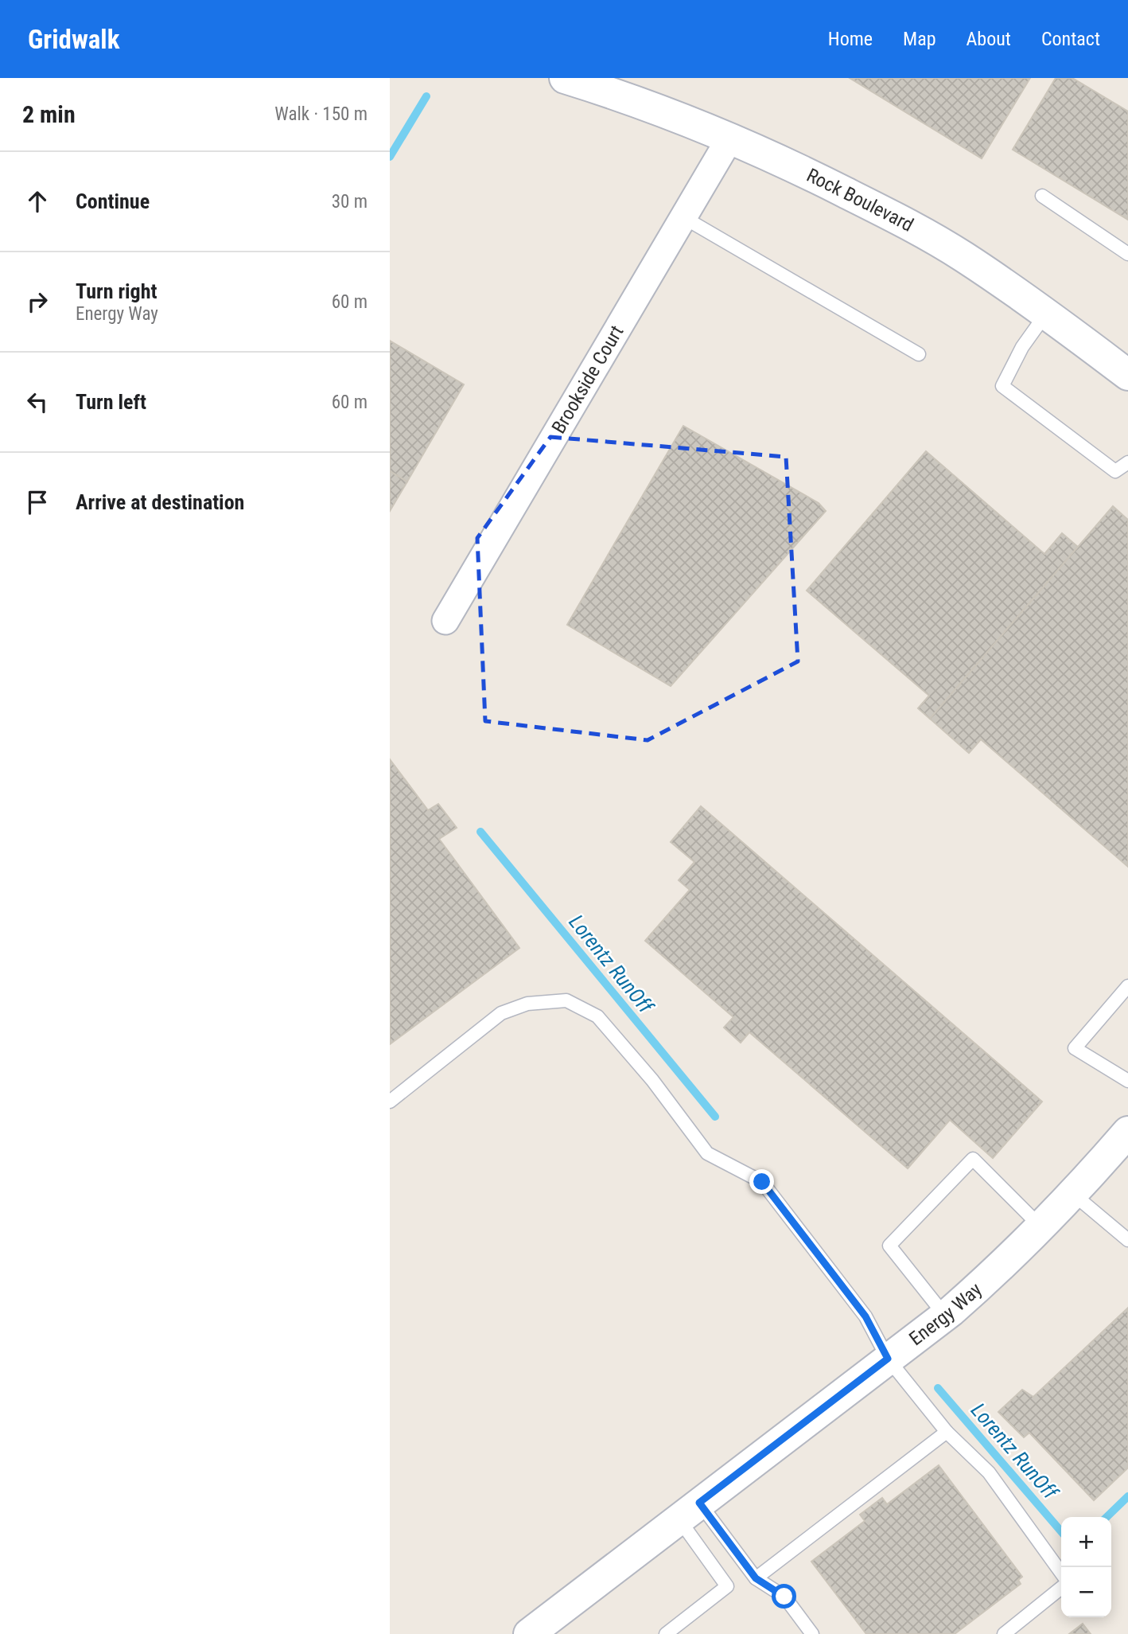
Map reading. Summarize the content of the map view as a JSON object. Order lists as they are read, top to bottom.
{
  "streets": {
    "street": ["Rock Boulevard", "Brookside Court", "Energy Way"]
  },
  "crossings": [
    ["Rock Boulevard", "Brookside Court"]
  ],
  "water": ["Lorentz RunOff"],
  "page": {
    "header": "Gridwalk",
    "nav": [
      "Home",
      "Map",
      "About",
      "Contact"
    ],
    "heading": ["2 min", "Walk · 150 m"],
    "list": [
      ["Continue", "30 m"],
      ["Turn right", "Energy Way", "60 m"],
      ["Turn left", "60 m"],
      "Arrive at destination"
    ],
    "map_buttons": ["+", "−"]
  }
}
